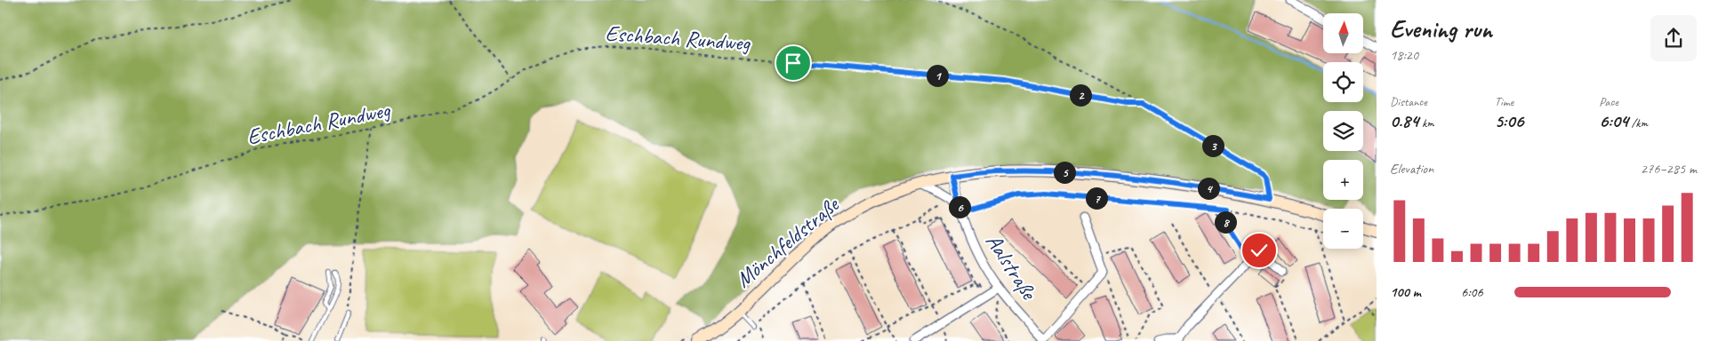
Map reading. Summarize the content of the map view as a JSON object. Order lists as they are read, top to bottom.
{
  "streets": {
    "main road": ["Mönchfeldstraße"],
    "street": ["Aalstraße"],
    "path": ["Eschbach Rundweg"]
  },
  "crossings": [
    ["Mönchfeldstraße", "Aalstraße"]
  ],
  "north": "top",
  "page": {
    "heading": ["Evening run", "18:20"],
    "map_buttons": ["+", "−"],
    "pins": [
      "1",
      "2",
      "3",
      "5",
      "4",
      "7",
      "6",
      "8"
    ],
    "stats": [
      ["Distance", "0.84 km"],
      ["Time", "5:06"],
      ["Pace", "6:04 /km"]
    ],
    "chart": ["Elevation", "276–285 m"],
    "list": [
      {
        "name": "100 m",
        "note": "6:06"
      }
    ]
  }
}
